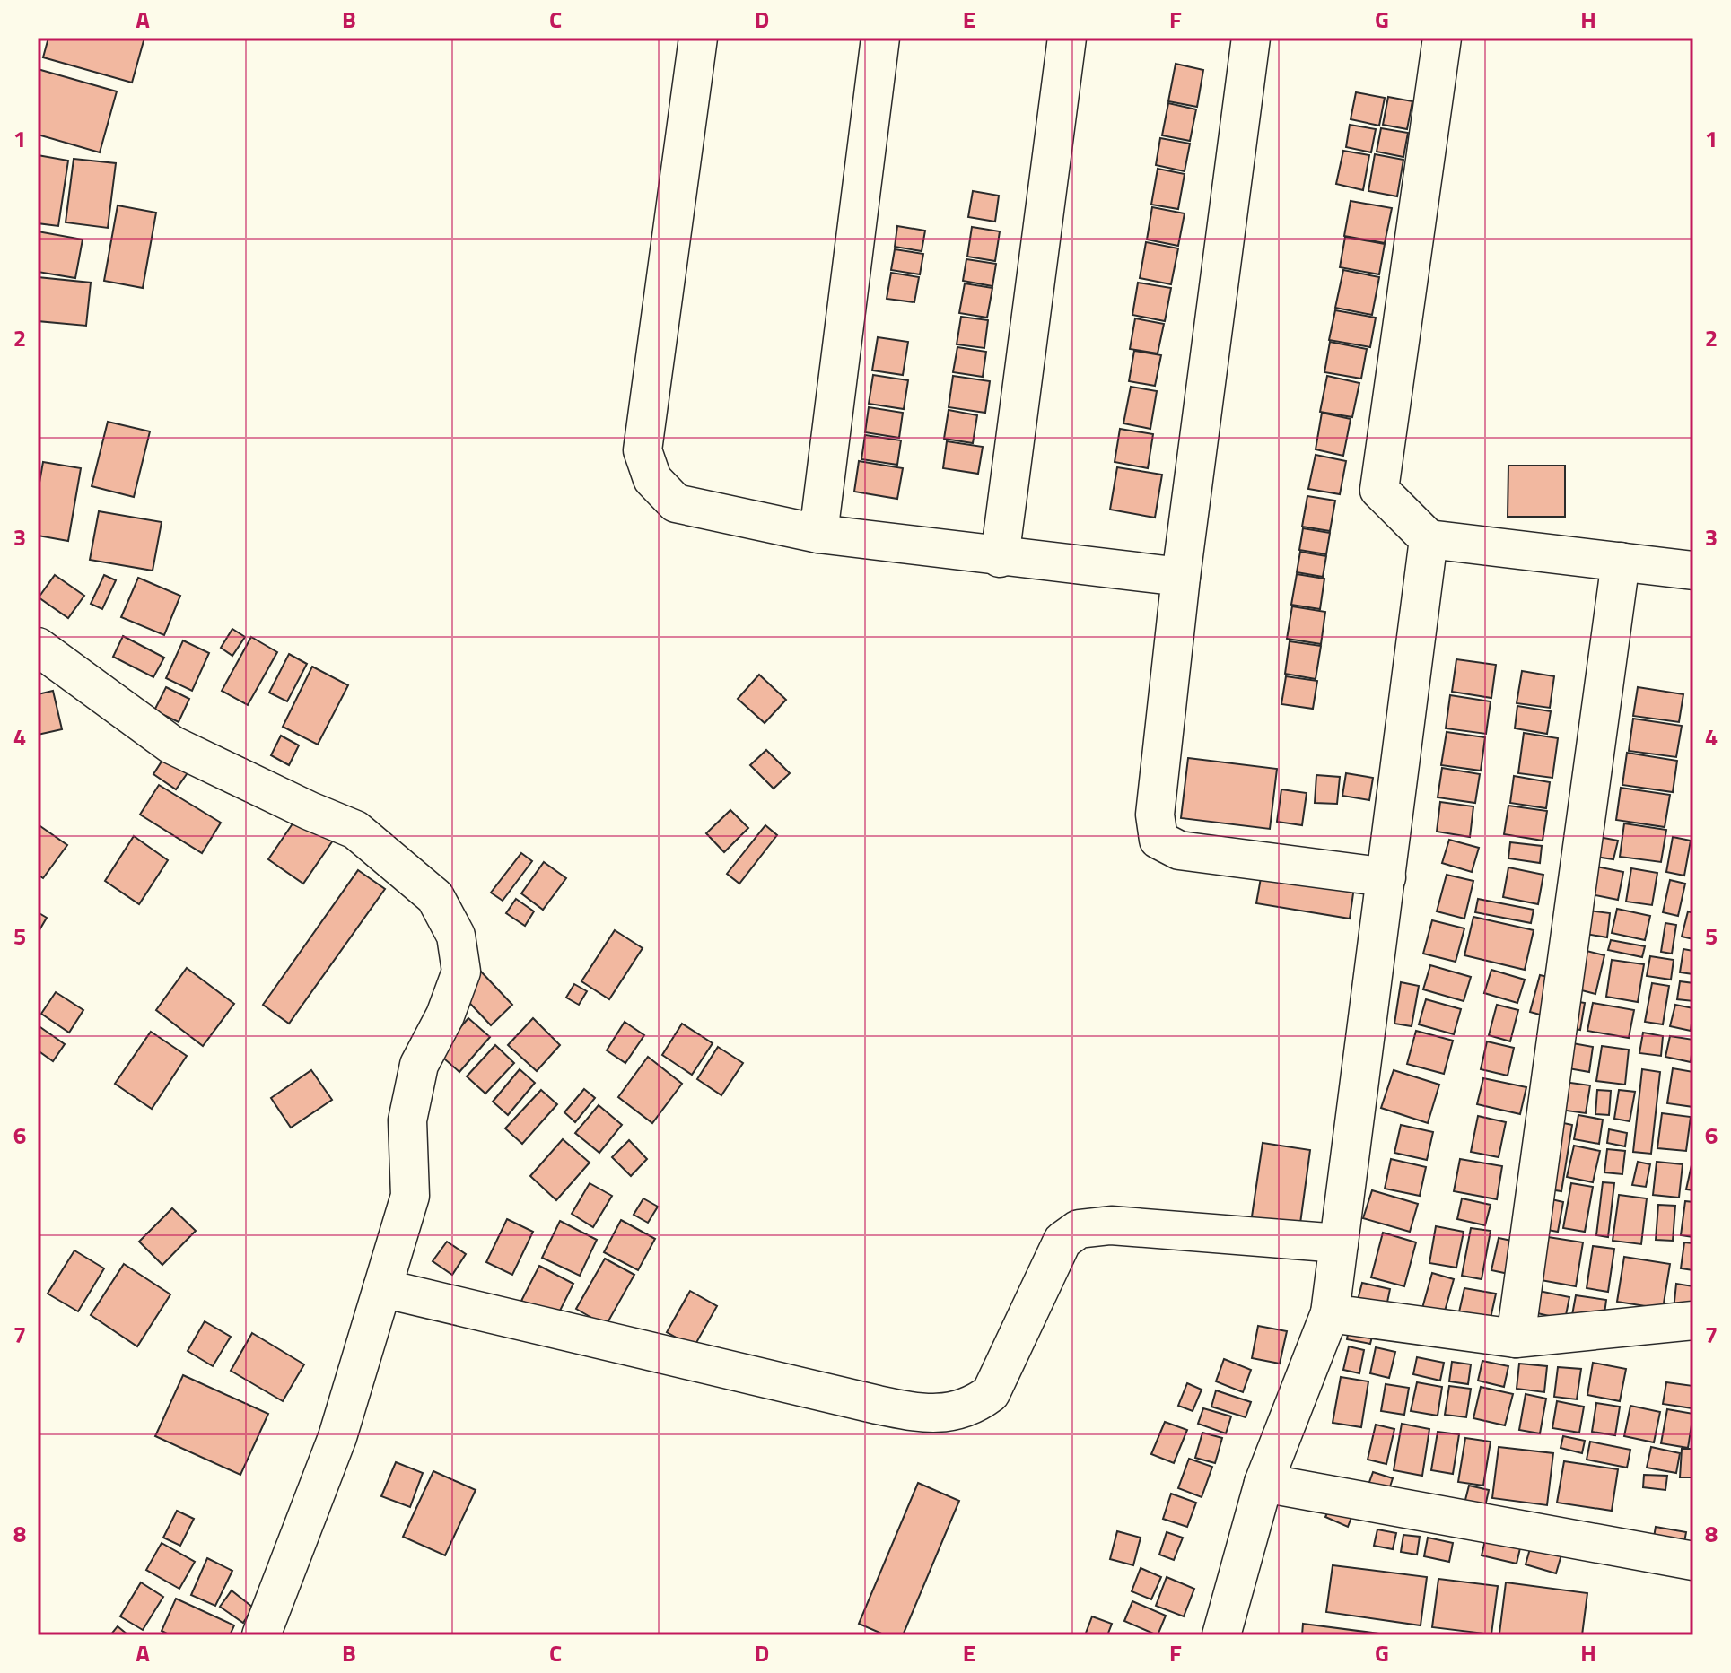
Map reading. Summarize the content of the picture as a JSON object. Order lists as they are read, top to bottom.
{
  "grid": {
    "columns": [
      "A",
      "B",
      "C",
      "D",
      "E",
      "F",
      "G",
      "H"
    ],
    "rows": [
      "1",
      "2",
      "3",
      "4",
      "5",
      "6",
      "7",
      "8"
    ]
  }
}
